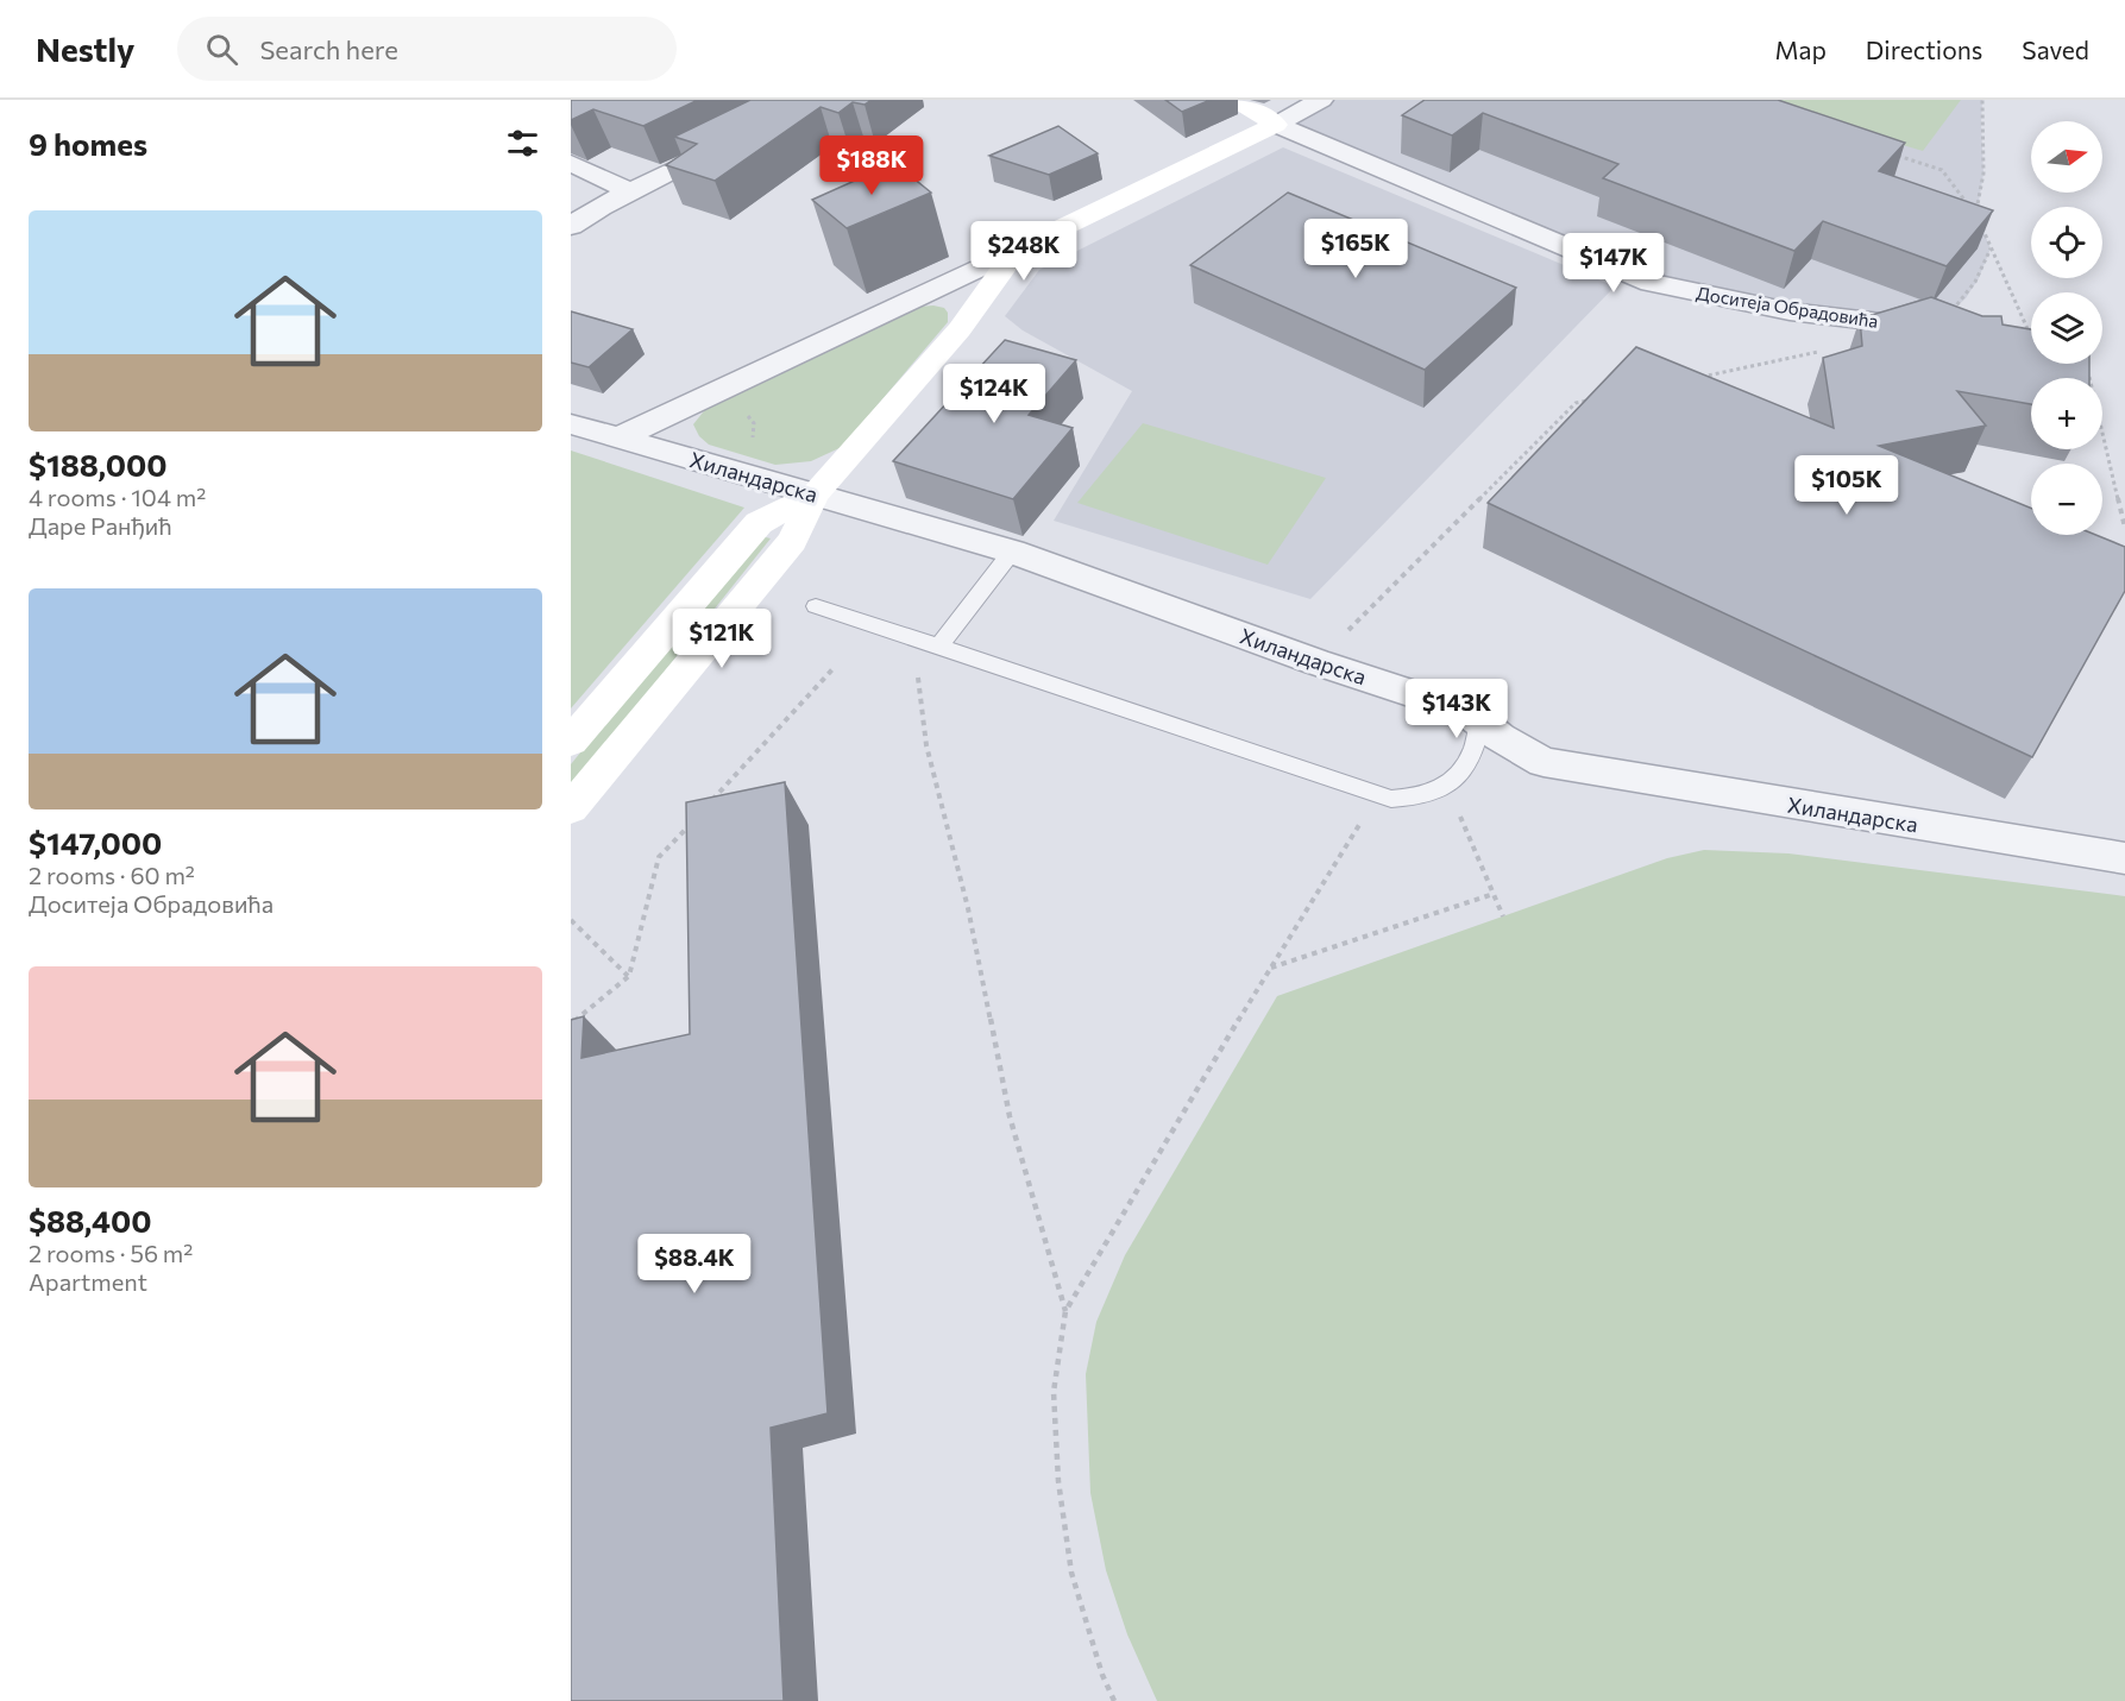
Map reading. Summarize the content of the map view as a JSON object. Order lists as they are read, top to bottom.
{
  "streets": {
    "street": ["Доситеја Обрадовића", "Хиландарска"]
  },
  "north": "right",
  "page": {
    "header": "Nestly",
    "search": "Search here",
    "nav": ["Map", "Directions", "Saved"],
    "heading": "9 homes",
    "map_buttons": ["+", "−"],
    "price": [
      "$188K",
      "$165K",
      "$248K",
      "$147K",
      "$124K",
      "$105K",
      "$121K",
      "$143K",
      "$88.4K"
    ],
    "list": [
      {
        "name": "$188,000",
        "note": "4 rooms · 104 m² · Даре Ранђић"
      },
      {
        "name": "$147,000",
        "note": "2 rooms · 60 m² · Доситеја Обрадовића"
      },
      {
        "name": "$88,400",
        "note": "2 rooms · 56 m² · Apartment"
      }
    ]
  }
}
